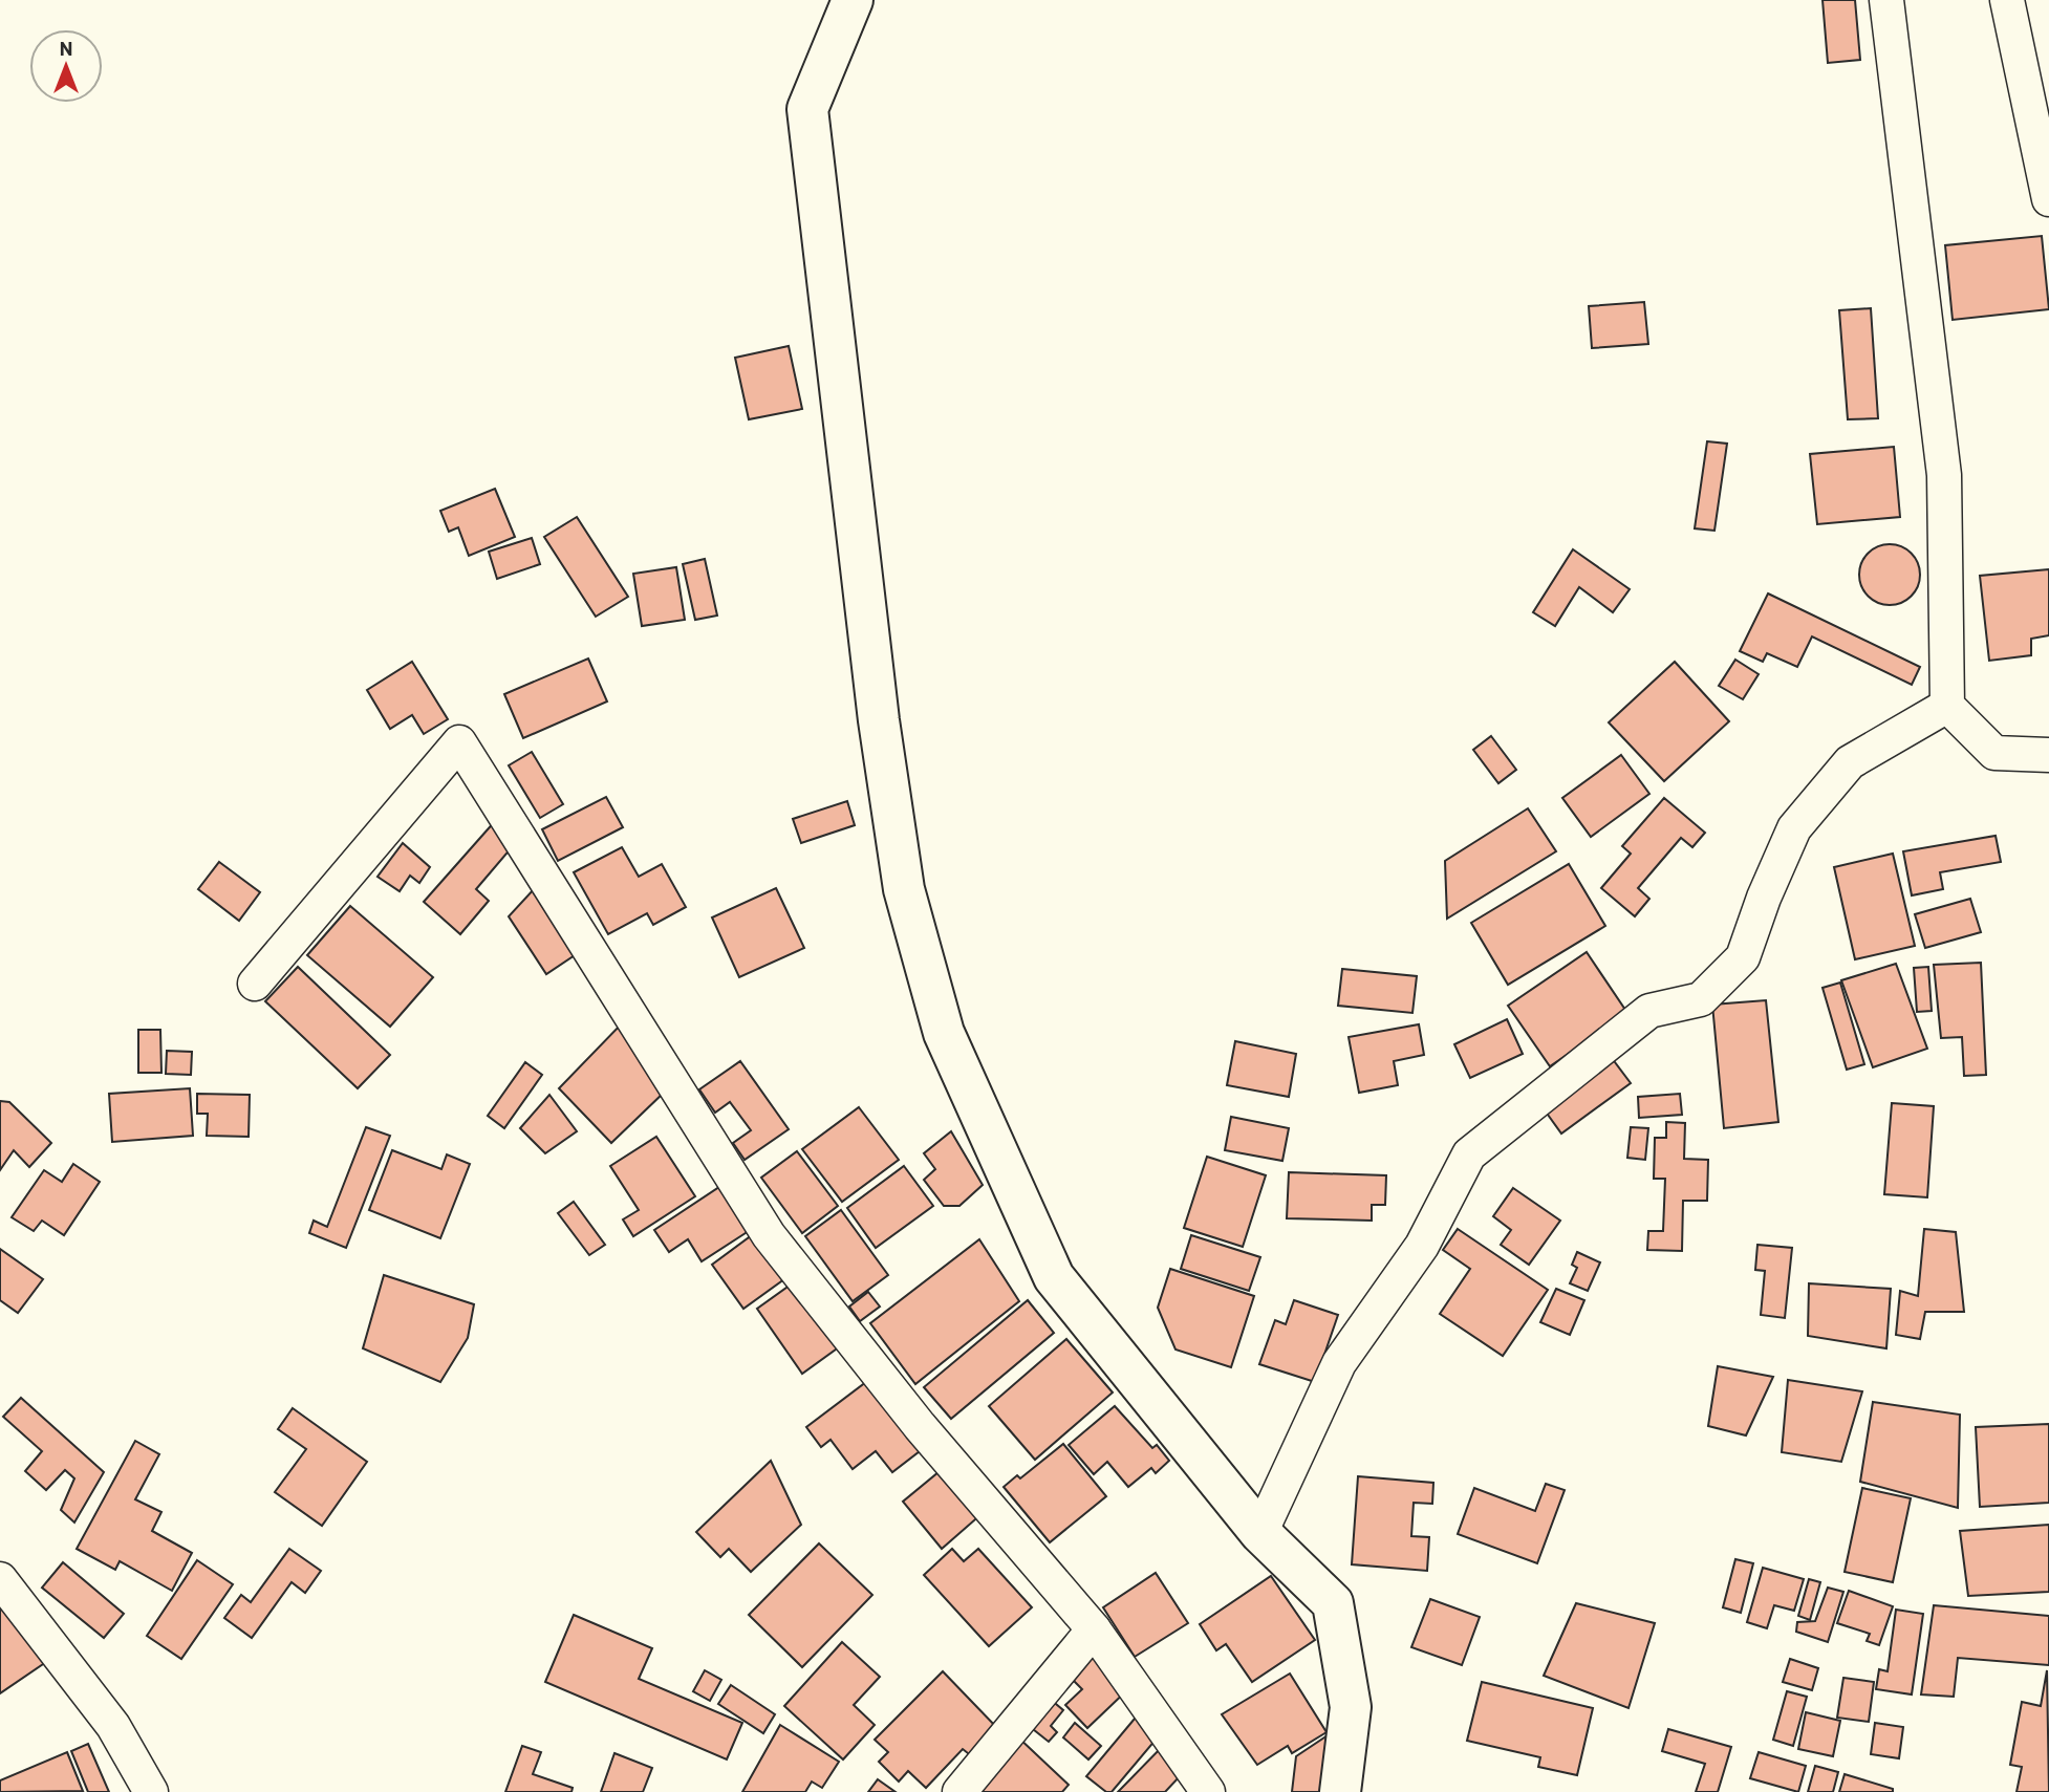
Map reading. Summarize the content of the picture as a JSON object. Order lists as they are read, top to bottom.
{
  "north": "top"
}
